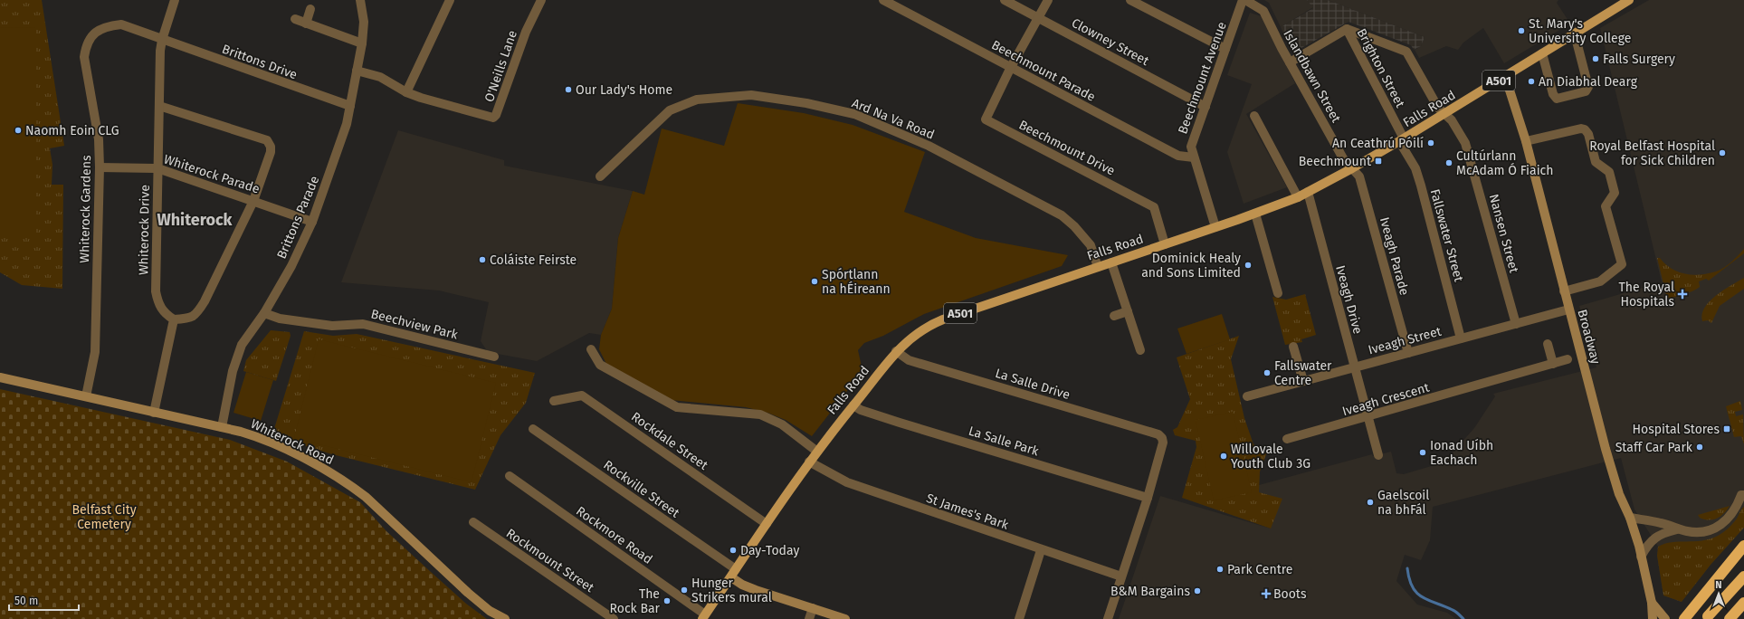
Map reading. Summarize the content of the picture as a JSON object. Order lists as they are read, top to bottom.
{
  "streets": {
    "main road": ["A501", "Falls Road"],
    "street": [
      "Clowney Street",
      "Brittons Drive",
      "O'Neills Lane",
      "Brighton Street",
      "Beechmount Parade",
      "Islandbawn Street",
      "Beechmount Avenue",
      "Ard Na Va Road",
      "Beechmount Drive",
      "Whiterock Parade",
      "Whiterock Gardens",
      "Brittons Parade",
      "Whiterock Drive",
      "Nansen Street",
      "Fallswater Street",
      "Iveagh Parade",
      "Iveagh Drive",
      "Beechview Park",
      "Broadway",
      "Iveagh Street",
      "La Salle Drive",
      "Iveagh Crescent",
      "Rockdale Street",
      "La Salle Park",
      "Whiterock Road",
      "Rockville Street",
      "St James's Park",
      "Rockmore Road",
      "Rockmount Street"
    ]
  },
  "crossings": [
    ["Clowney Street", "Beechmount Avenue"],
    ["Brittons Drive", "Whiterock Gardens"],
    ["Brittons Drive", "Brittons Parade"],
    ["Brittons Drive", "Whiterock Drive"],
    ["O'Neills Lane", "Brittons Parade"],
    ["Brighton Street", "Falls Road"],
    ["Brighton Street", "Nansen Street"],
    ["Brighton Street", "Fallswater Street"],
    ["Beechmount Parade", "Beechmount Avenue"],
    ["Beechmount Parade", "Beechmount Drive"],
    ["Islandbawn Street", "Beechmount Avenue"],
    ["Islandbawn Street", "Falls Road"],
    ["Islandbawn Street", "Iveagh Parade"],
    ["Beechmount Avenue", "Falls Road"],
    ["Falls Road", "Ard Na Va Road"],
    ["Falls Road", "Beechmount Drive"],
    ["Falls Road", "Nansen Street"],
    ["Falls Road", "Fallswater Street"],
    ["Falls Road", "Iveagh Parade"],
    ["Falls Road", "Iveagh Drive"],
    ["Falls Road", "Broadway"],
    ["Falls Road", "La Salle Drive"],
    ["Falls Road", "Rockdale Street"],
    ["Falls Road", "La Salle Park"],
    ["Falls Road", "Rockville Street"],
    ["Falls Road", "St James's Park"],
    ["Falls Road", "Rockmore Road"],
    ["Whiterock Parade", "Whiterock Gardens"],
    ["Whiterock Parade", "Brittons Parade"],
    ["Whiterock Parade", "Whiterock Drive"],
    ["Whiterock Gardens", "Whiterock Drive"],
    ["Whiterock Gardens", "Whiterock Road"],
    ["Brittons Parade", "Beechview Park"],
    ["Brittons Parade", "Whiterock Road"],
    ["Nansen Street", "Iveagh Street"],
    ["Fallswater Street", "Iveagh Street"],
    ["Iveagh Parade", "Iveagh Street"],
    ["Iveagh Drive", "Iveagh Street"],
    ["Iveagh Drive", "Iveagh Crescent"],
    ["Broadway", "Iveagh Street"],
    ["La Salle Drive", "La Salle Park"]
  ],
  "districts": ["Whiterock"],
  "parks": ["Belfast City Cemetery"],
  "places": {
    "other": [
      "St. Mary's University College",
      "Falls Surgery",
      "An Diabhal Dearg",
      "Our Lady's Home",
      "Naomh Eoin CLG",
      "An Ceathrú Póilí",
      "Royal Belfast Hospital for Sick Children",
      "Cultúrlann McAdam Ó Fiaich",
      "Coláiste Feirste",
      "Dominick Healy and Sons Limited",
      "Spórtlann na hÉireann",
      "Fallswater Centre",
      "Staff Car Park",
      "Ionad Uíbh Eachach",
      "Willovale Youth Club 3G",
      "Gaelscoil na bhFál",
      "Day-Today",
      "Park Centre",
      "Hunger Strikers mural",
      "B&M Bargains",
      "The Rock Bar"
    ],
    "transit": ["Beechmount", "Hospital Stores"],
    "health": ["The Royal Hospitals", "Boots"]
  },
  "scale_bar": "50 m",
  "north": "top"
}
